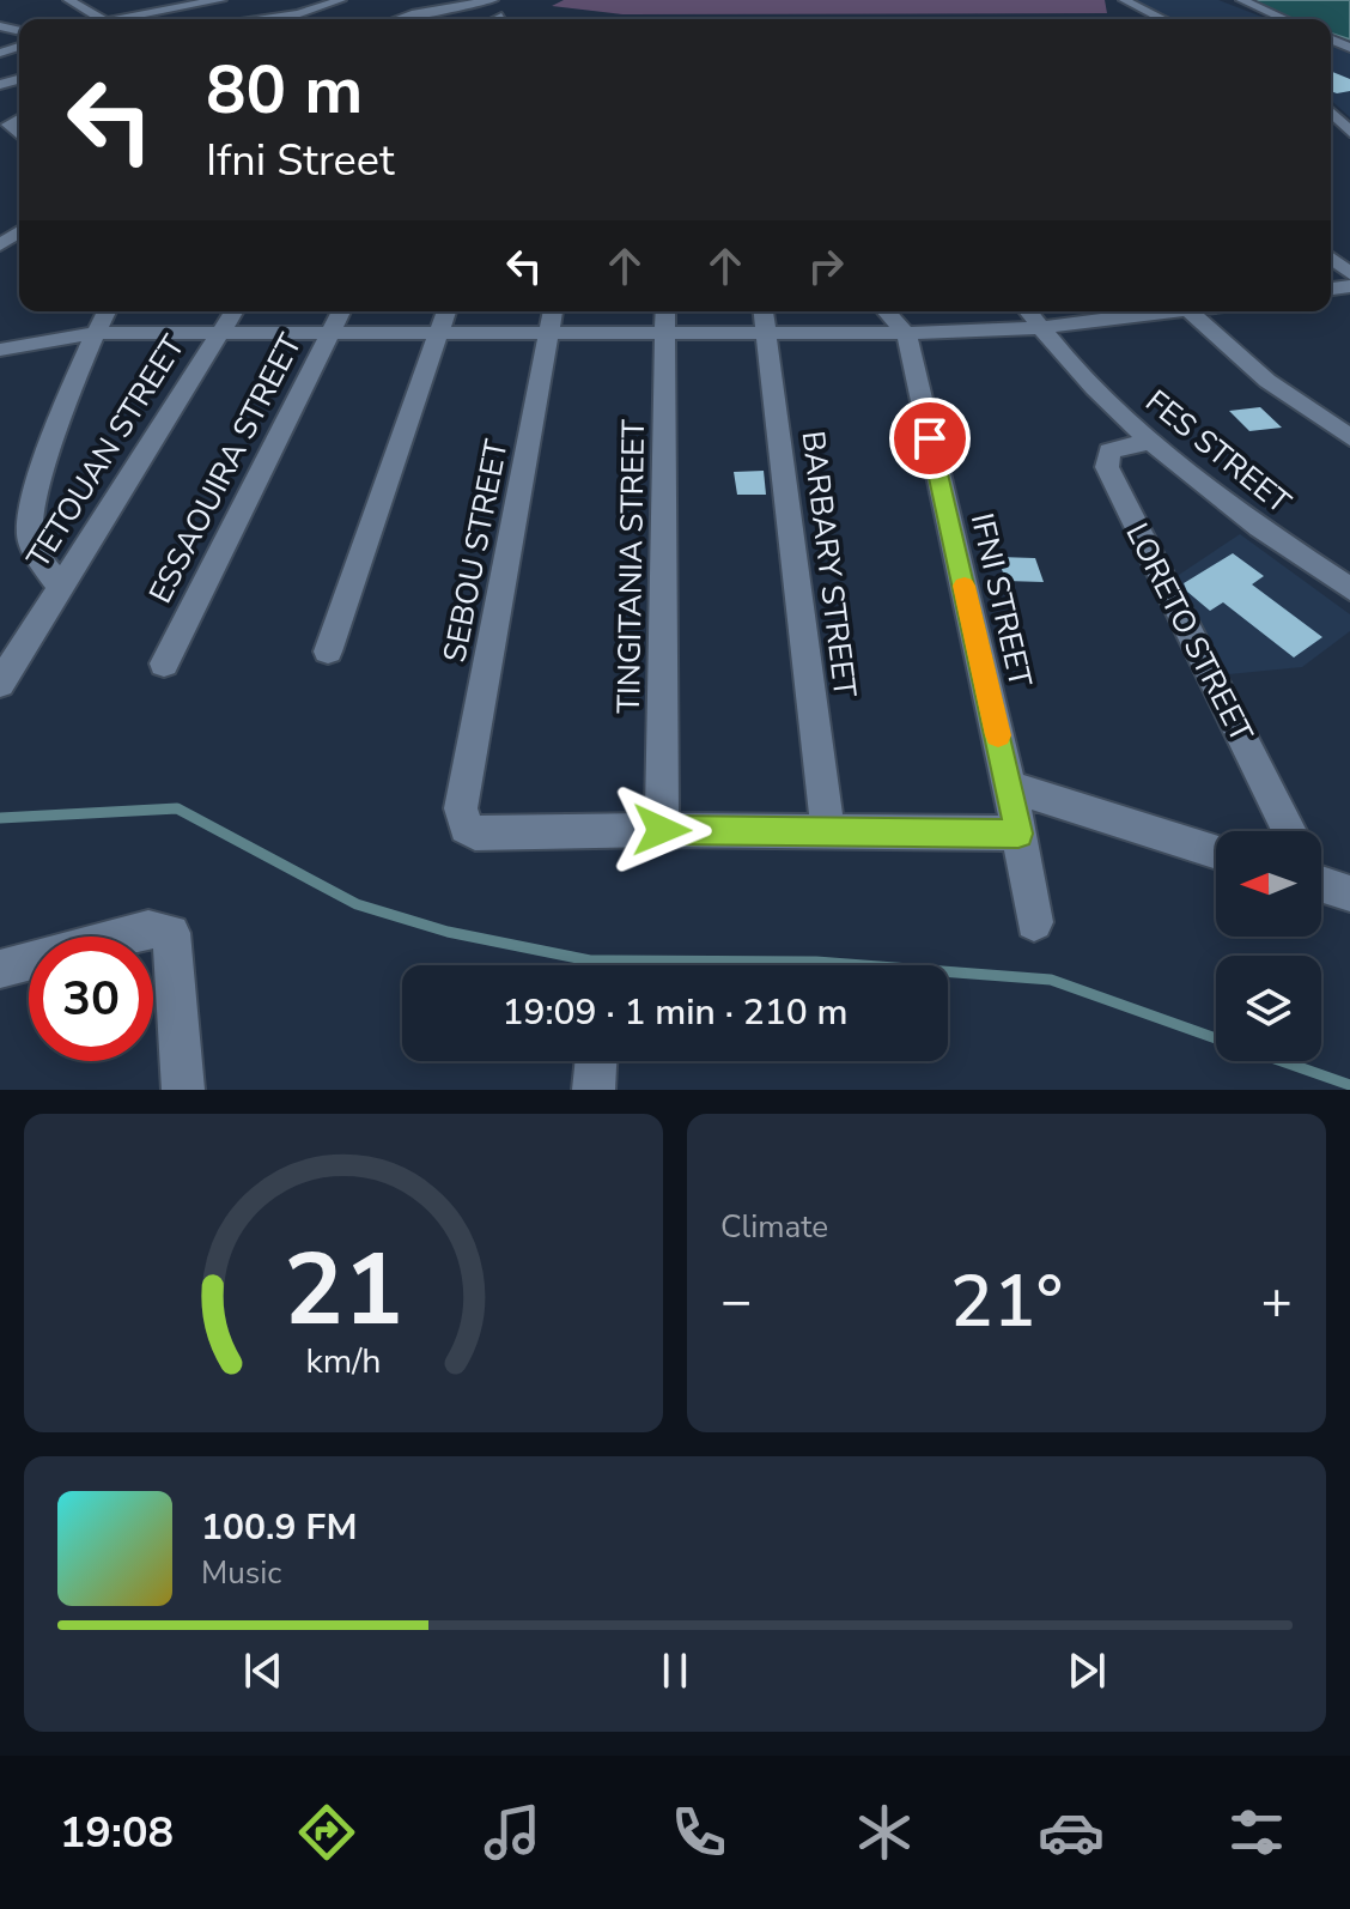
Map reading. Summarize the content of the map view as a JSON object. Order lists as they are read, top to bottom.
{
  "streets": {
    "street": [
      "TETOUAN STREET",
      "FES STREET",
      "ESSAOUIRA STREET",
      "SEBOU STREET",
      "BARBARY STREET",
      "TINGITANIA STREET",
      "IFNI STREET",
      "LORETO STREET"
    ]
  },
  "crossings": [
    ["FES STREET", "LORETO STREET"],
    ["SEBOU STREET", "TINGITANIA STREET"]
  ],
  "north": "left",
  "page": {
    "turn": ["80 m", "Ifni Street"],
    "limit": "30",
    "trip": "19:09 · 1 min · 210 m",
    "tile": "Climate",
    "heat": ["−", "21°", "+"],
    "song": ["100.9 FM", "Music"],
    "tabs": "19:08",
    "gauge": ["21", "km/h"]
  }
}
